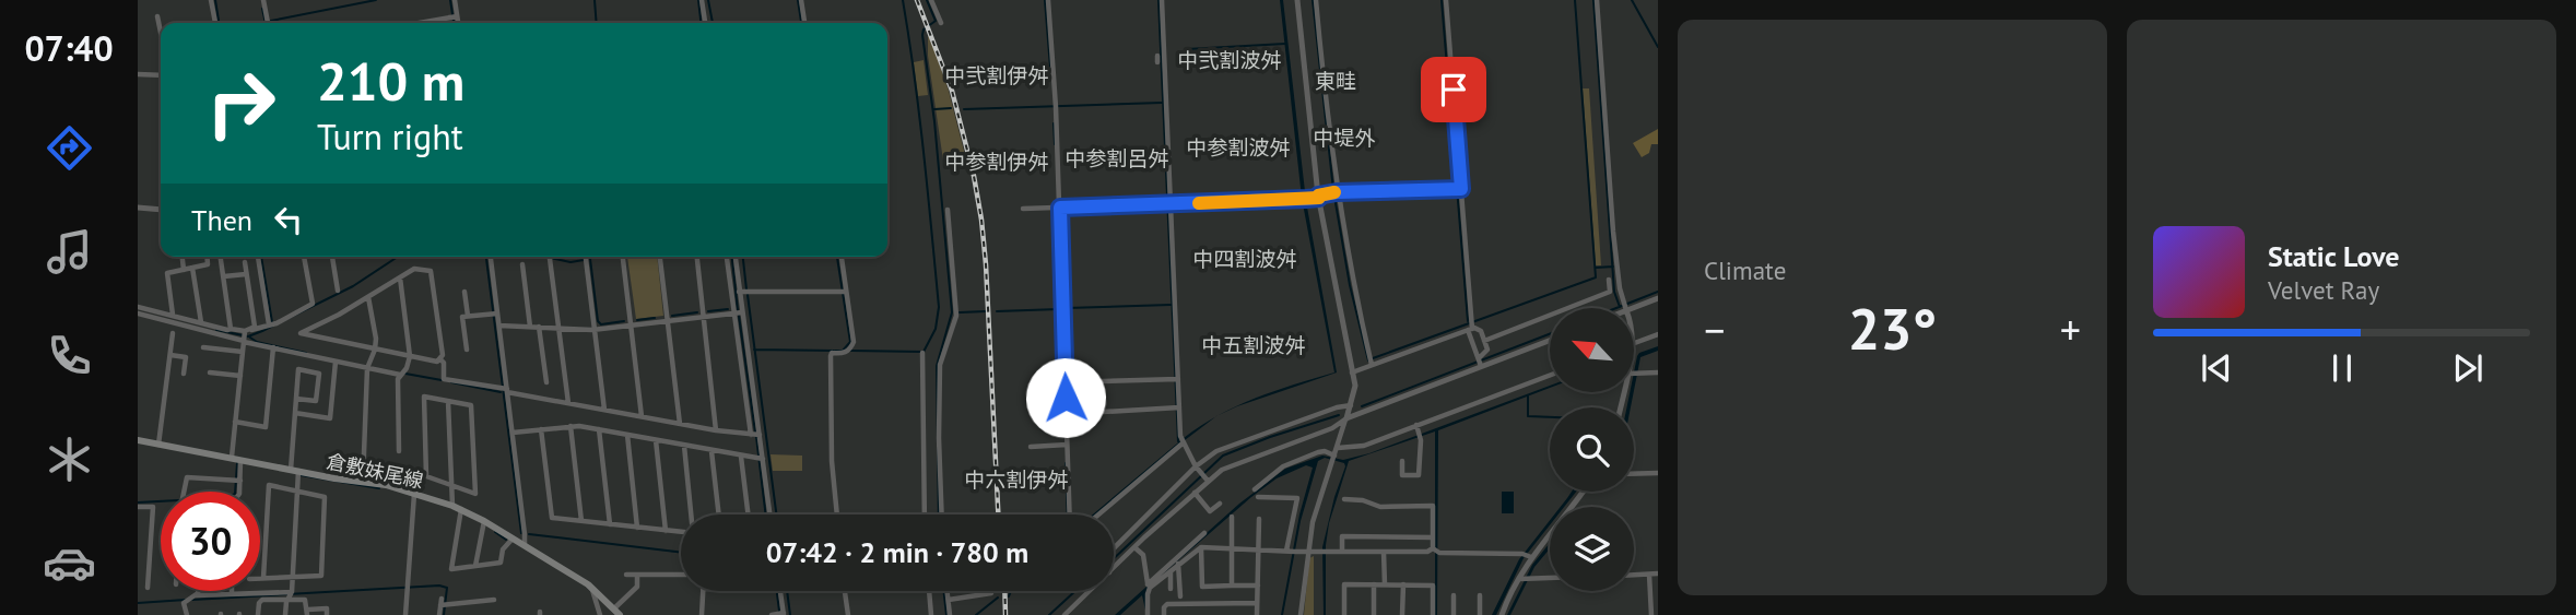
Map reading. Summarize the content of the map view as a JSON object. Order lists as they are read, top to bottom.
{
  "streets": {
    "main road": ["倉敷妹尾線"]
  },
  "districts": [
    "中弐割波舛",
    "中弐割伊舛",
    "東畦",
    "中堤外",
    "中参割波舛",
    "中参割呂舛",
    "中参割伊舛",
    "中四割波舛",
    "中五割波舛",
    "中六割伊舛"
  ],
  "north": "top left",
  "page": {
    "tabs": "07:40",
    "tile": "Climate",
    "turn": ["210 m", "Turn right"],
    "then": "Then",
    "song": ["Static Love", "Velvet Ray"],
    "heat": ["−", "23°", "+"],
    "limit": "30",
    "trip": "07:42 · 2 min · 780 m"
  }
}
